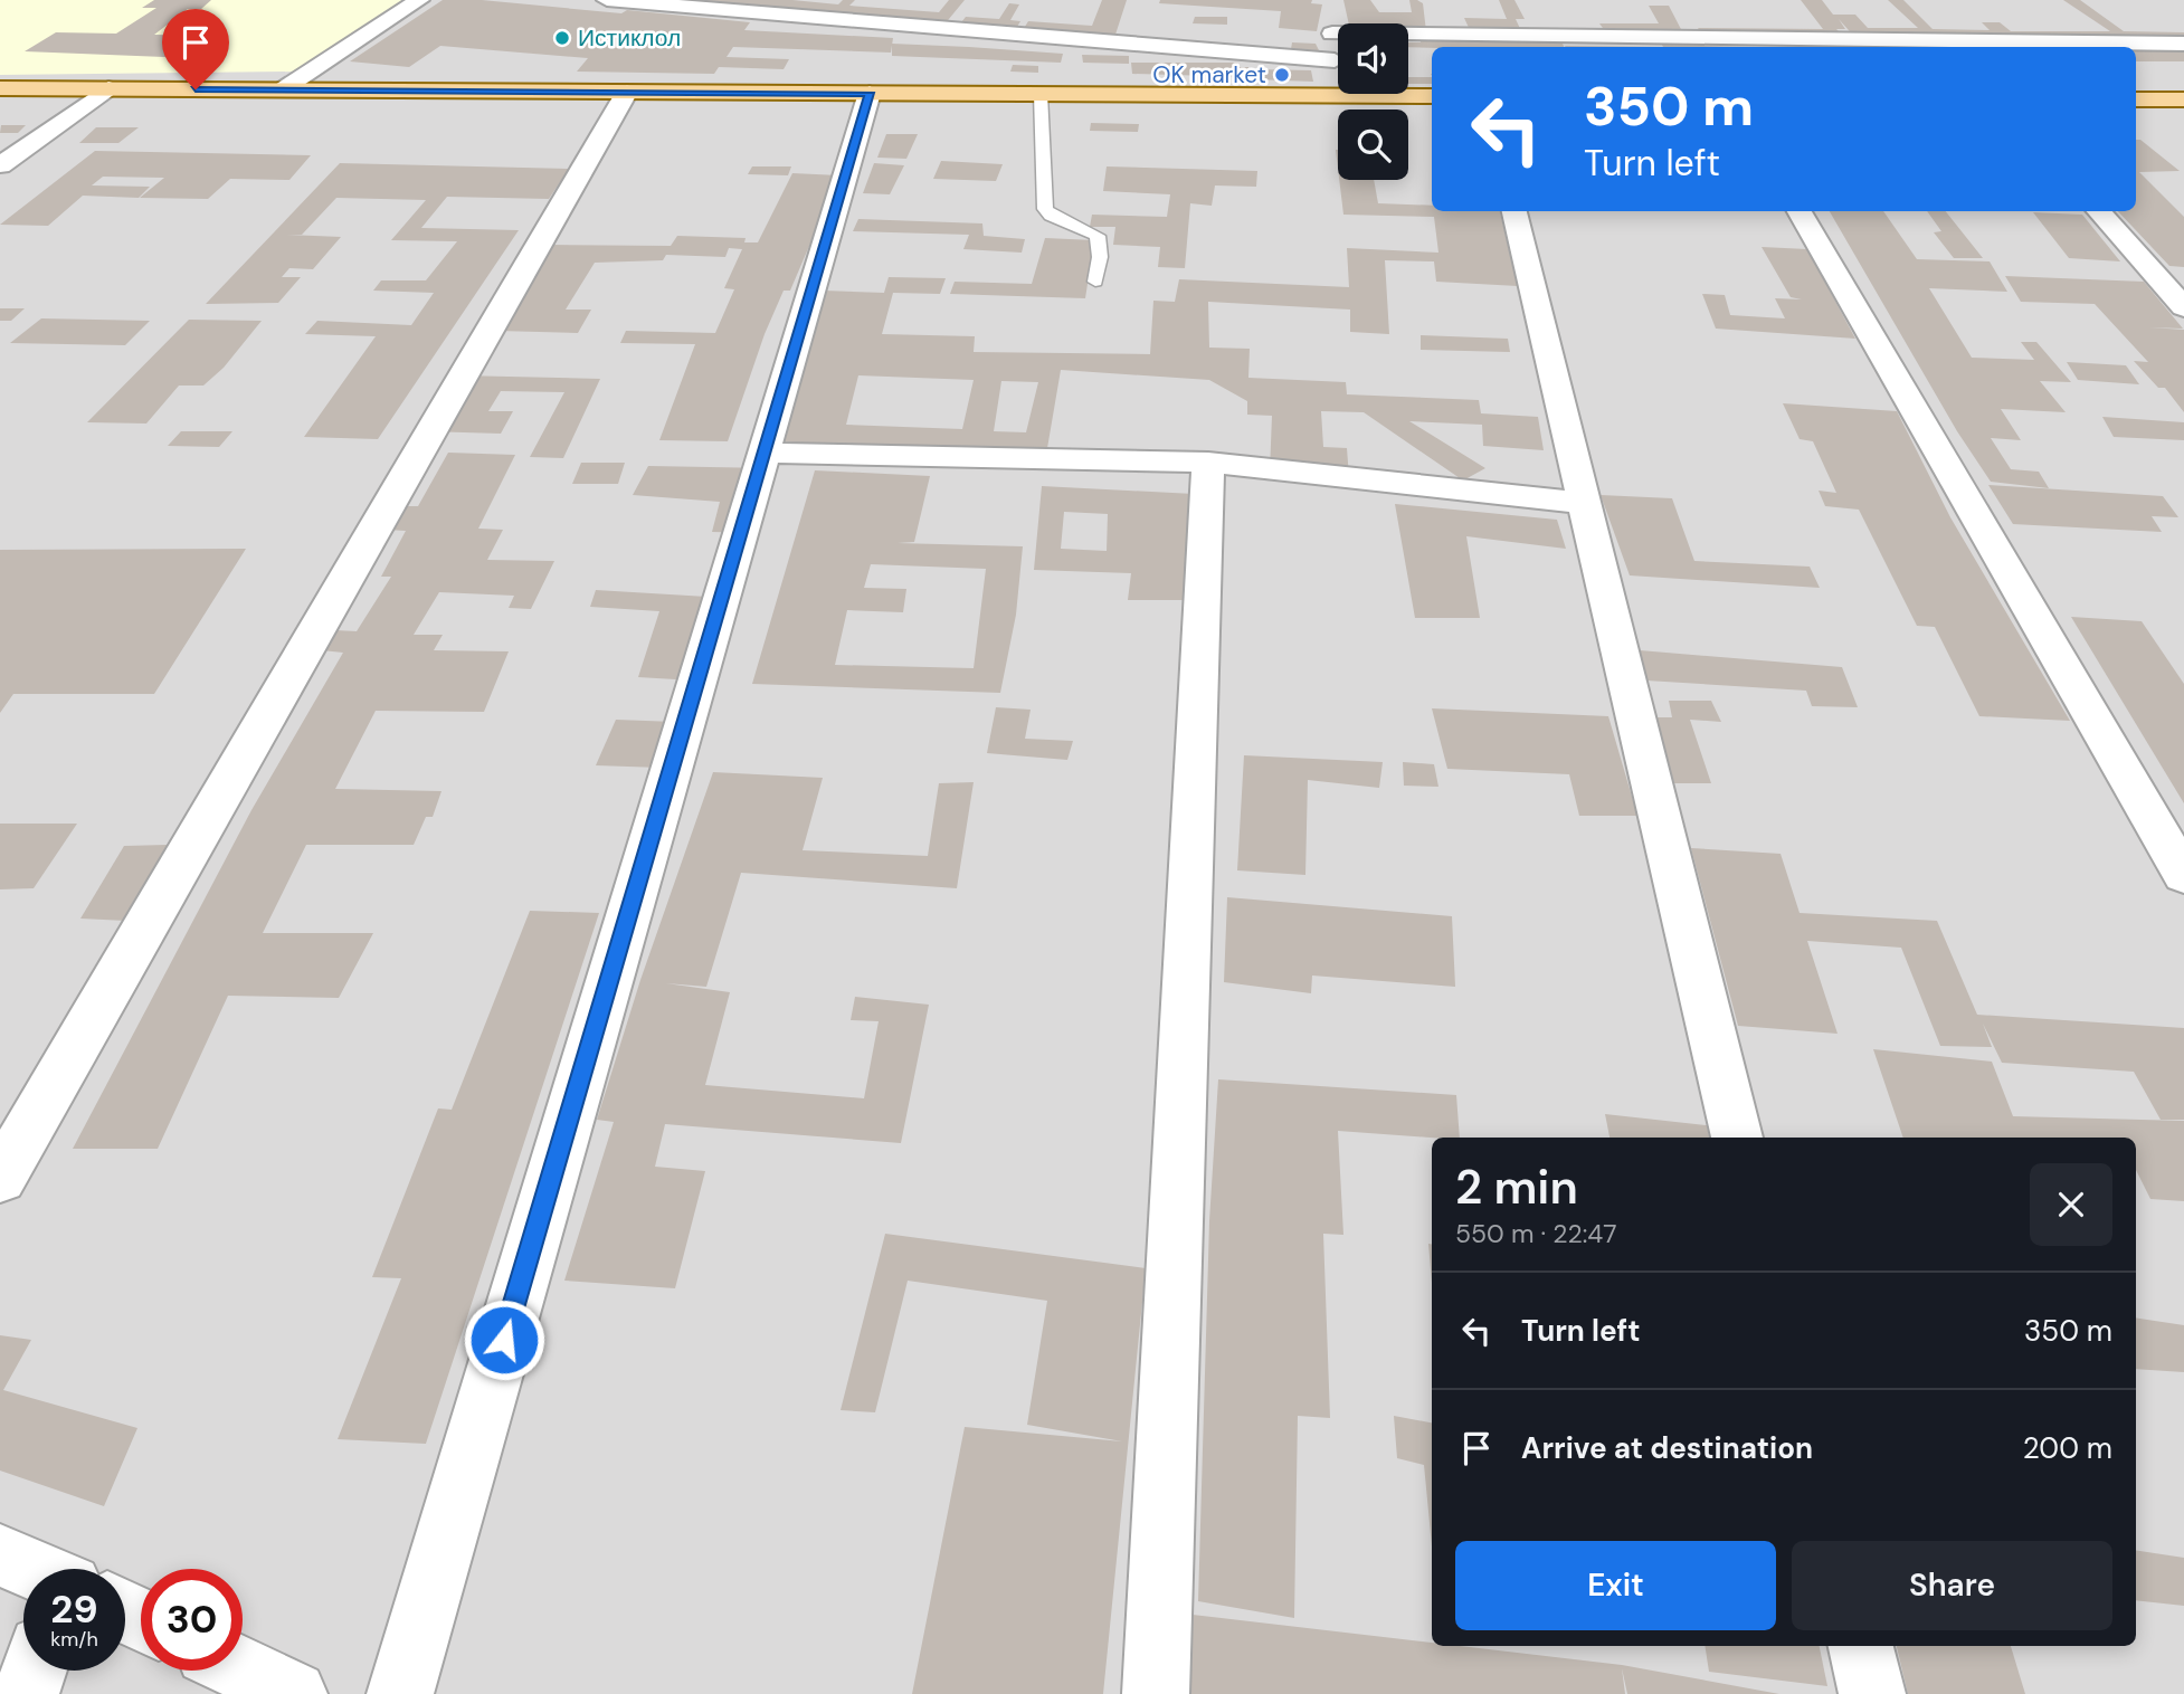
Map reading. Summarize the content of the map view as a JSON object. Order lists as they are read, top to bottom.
{
  "places": ["Истиклол", "OK market"],
  "page": {
    "turn": ["350 m", "Turn left"],
    "heading": ["2 min", "550 m · 22:47"],
    "list": [
      {
        "name": "Turn left",
        "value": "350 m"
      },
      {
        "name": "Arrive at destination",
        "value": "200 m"
      }
    ],
    "buttons": ["Exit", "Share"],
    "speed": "29 km/h",
    "limit": "30"
  }
}
